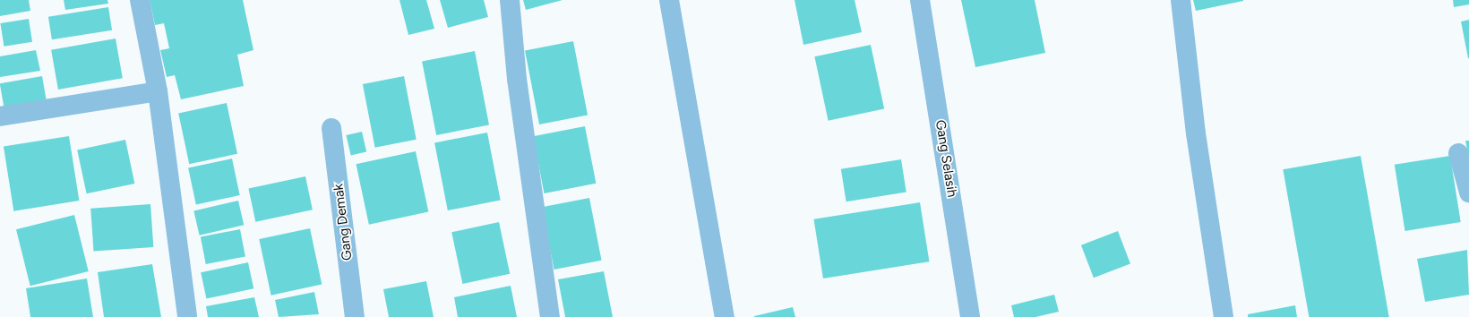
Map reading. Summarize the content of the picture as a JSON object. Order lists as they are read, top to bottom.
{
  "streets": {
    "street": ["Gang Selasih", "Gang Demak"]
  }
}
